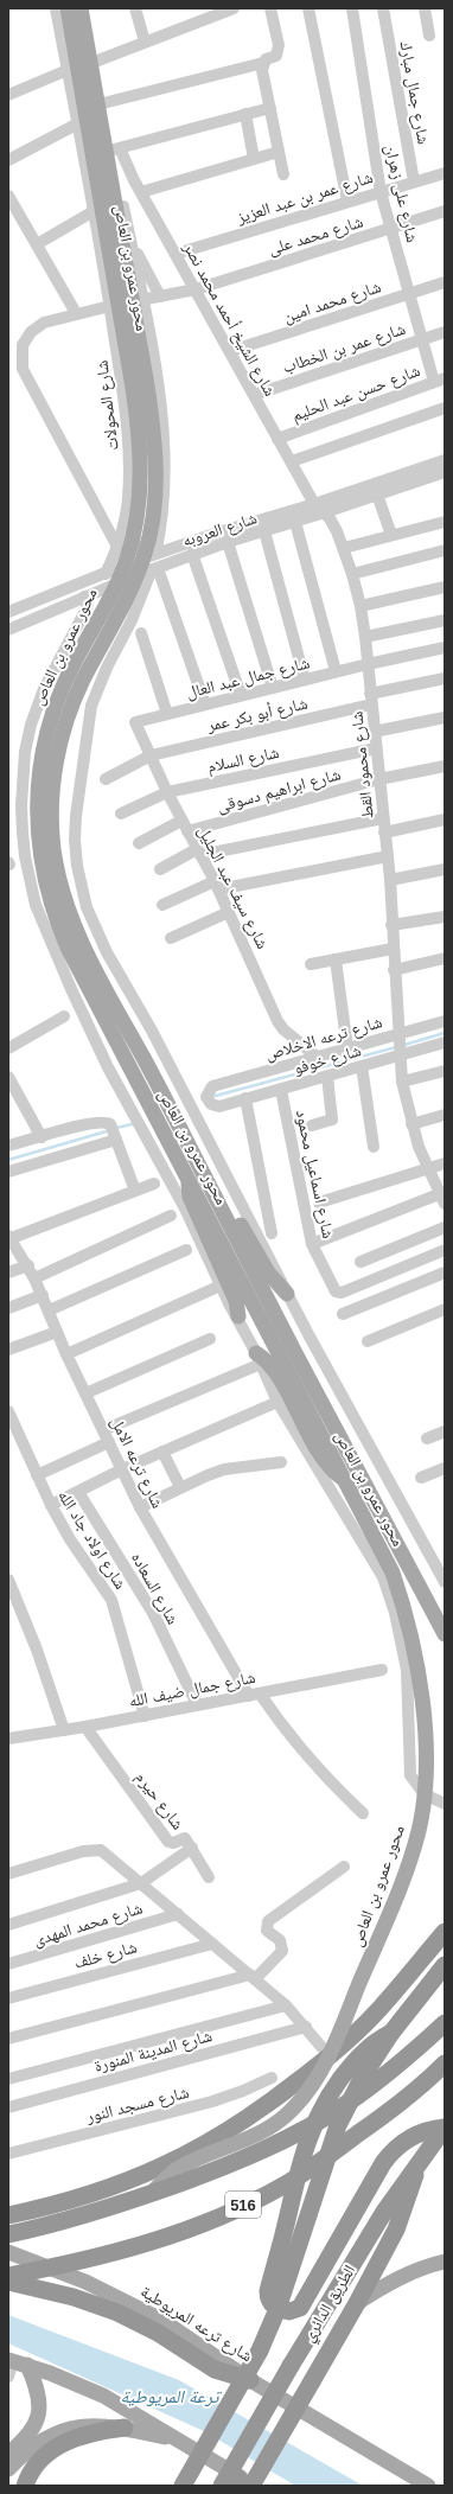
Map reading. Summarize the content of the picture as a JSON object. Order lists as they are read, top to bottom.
{
  "streets": {
    "highway": ["516", "الطريق الدائري"],
    "main road": ["محور عمرو بن العاص", "شارع ترعه المريوطية"],
    "street": [
      "شارع جمال مبارك",
      "شارع على زهران",
      "شارع عمر بن عبد العزيز",
      "شارع محمد على",
      "شارع محمد امين",
      "شارع الشيخ أحمد محمد نصر",
      "شارع عمر بن الخطاب",
      "شارع حسن عبد الحليم",
      "شارع المحولات",
      "شارع العروبه",
      "شارع جمال عبد العال",
      "شارع أبو بكر عمر",
      "شارع السلام",
      "شارع محمود القط",
      "شارع ابراهيم دسوقى",
      "شارع سيف عبد الجليل",
      "شارع ترعه الاخلاص",
      "شارع خوفو",
      "شارع اسماعيل محمود",
      "شارع ترعه الامل",
      "شارع اولاد جاد الله",
      "شارع السعاده",
      "شارع جمال ضيف الله",
      "شارع حيرم",
      "شارع محمد المهدى",
      "شارع خلف",
      "شارع المدينة المنورة",
      "شارع مسجد النور"
    ]
  },
  "crossings": [
    ["شارع جمال مبارك", "شارع عمر بن عبد العزيز"],
    ["شارع على زهران", "شارع عمر بن عبد العزيز"],
    ["شارع على زهران", "شارع محمد على"],
    ["شارع على زهران", "شارع محمد امين"],
    ["شارع على زهران", "شارع عمر بن الخطاب"],
    ["شارع على زهران", "شارع حسن عبد الحليم"],
    ["شارع عمر بن عبد العزيز", "شارع الشيخ أحمد محمد نصر"],
    ["شارع محمد على", "شارع الشيخ أحمد محمد نصر"],
    ["شارع محمد على", "شارع المحولات"],
    ["محور عمرو بن العاص", "516"],
    ["شارع محمد امين", "شارع الشيخ أحمد محمد نصر"],
    ["شارع الشيخ أحمد محمد نصر", "شارع عمر بن الخطاب"],
    ["شارع الشيخ أحمد محمد نصر", "شارع حسن عبد الحليم"],
    ["شارع الشيخ أحمد محمد نصر", "شارع العروبه"],
    ["شارع الشيخ أحمد محمد نصر", "شارع محمود القط"],
    ["شارع المحولات", "شارع العروبه"],
    ["شارع العروبه", "شارع محمود القط"],
    ["شارع جمال عبد العال", "شارع محمود القط"],
    ["شارع جمال عبد العال", "شارع سيف عبد الجليل"],
    ["شارع أبو بكر عمر", "شارع محمود القط"],
    ["شارع أبو بكر عمر", "شارع سيف عبد الجليل"],
    ["شارع السلام", "شارع محمود القط"],
    ["شارع السلام", "شارع سيف عبد الجليل"],
    ["شارع محمود القط", "شارع ابراهيم دسوقى"],
    ["شارع محمود القط", "شارع ترعه الاخلاص"],
    ["شارع محمود القط", "شارع خوفو"],
    ["شارع ابراهيم دسوقى", "شارع سيف عبد الجليل"],
    ["شارع سيف عبد الجليل", "شارع ترعه الاخلاص"],
    ["شارع ترعه الاخلاص", "شارع خوفو"],
    ["شارع خوفو", "شارع اسماعيل محمود"],
    ["شارع ترعه الامل", "شارع جمال ضيف الله"],
    ["شارع اولاد جاد الله", "شارع جمال ضيف الله"],
    ["شارع السعاده", "شارع جمال ضيف الله"],
    ["شارع جمال ضيف الله", "شارع حيرم"]
  ],
  "water": ["ترعة المريوطية"]
}
